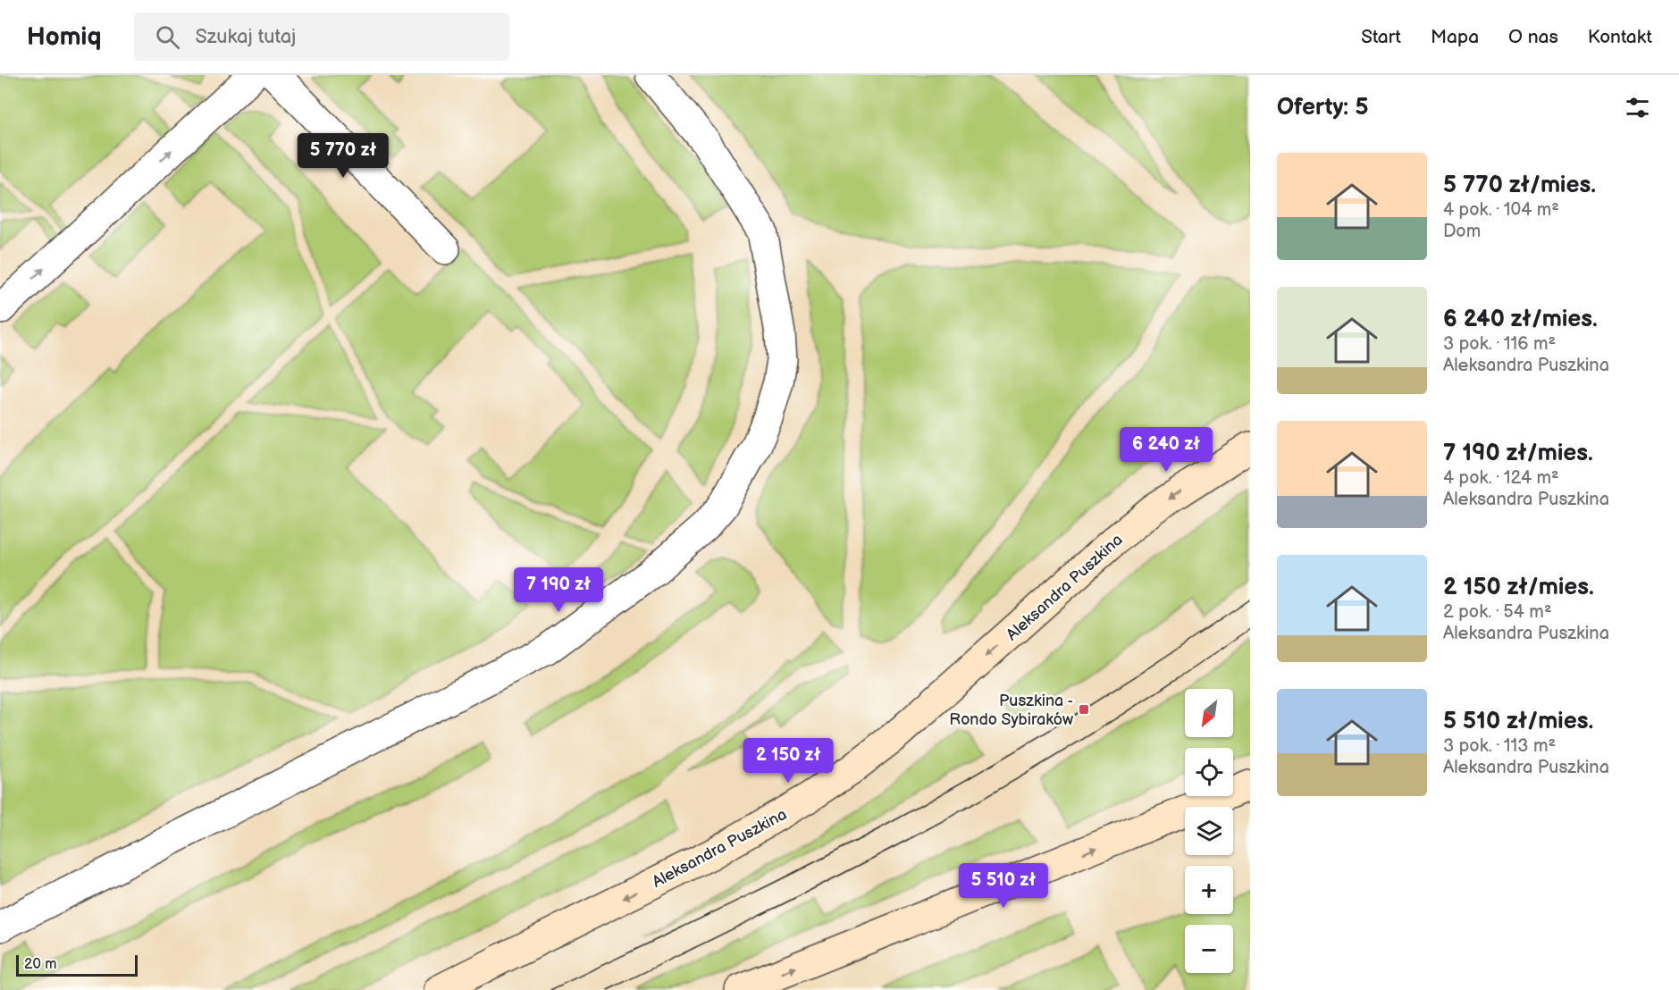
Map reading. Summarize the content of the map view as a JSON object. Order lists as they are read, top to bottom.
{
  "streets": {
    "main road": ["Aleksandra Puszkina"]
  },
  "places": {
    "transit": ["Puszkina - Rondo Sybiraków"]
  },
  "scale_bar": "20 m",
  "north": "bottom left",
  "page": {
    "header": "Homiq",
    "search": "Szukaj tutaj",
    "nav": [
      "Start",
      "Mapa",
      "O nas",
      "Kontakt"
    ],
    "heading": "Oferty: 5",
    "price": [
      "5 770 zł",
      "6 240 zł",
      "7 190 zł",
      "2 150 zł",
      "5 510 zł"
    ],
    "list": [
      {
        "name": "5 770 zł/mies.",
        "note": "4 pok. · 104 m² · Dom"
      },
      {
        "name": "6 240 zł/mies.",
        "note": "3 pok. · 116 m² · Aleksandra Puszkina"
      },
      {
        "name": "7 190 zł/mies.",
        "note": "4 pok. · 124 m² · Aleksandra Puszkina"
      },
      {
        "name": "2 150 zł/mies.",
        "note": "2 pok. · 54 m² · Aleksandra Puszkina"
      },
      {
        "name": "5 510 zł/mies.",
        "note": "3 pok. · 113 m² · Aleksandra Puszkina"
      }
    ],
    "map_buttons": ["+", "−"],
    "scale": "20 m"
  }
}
